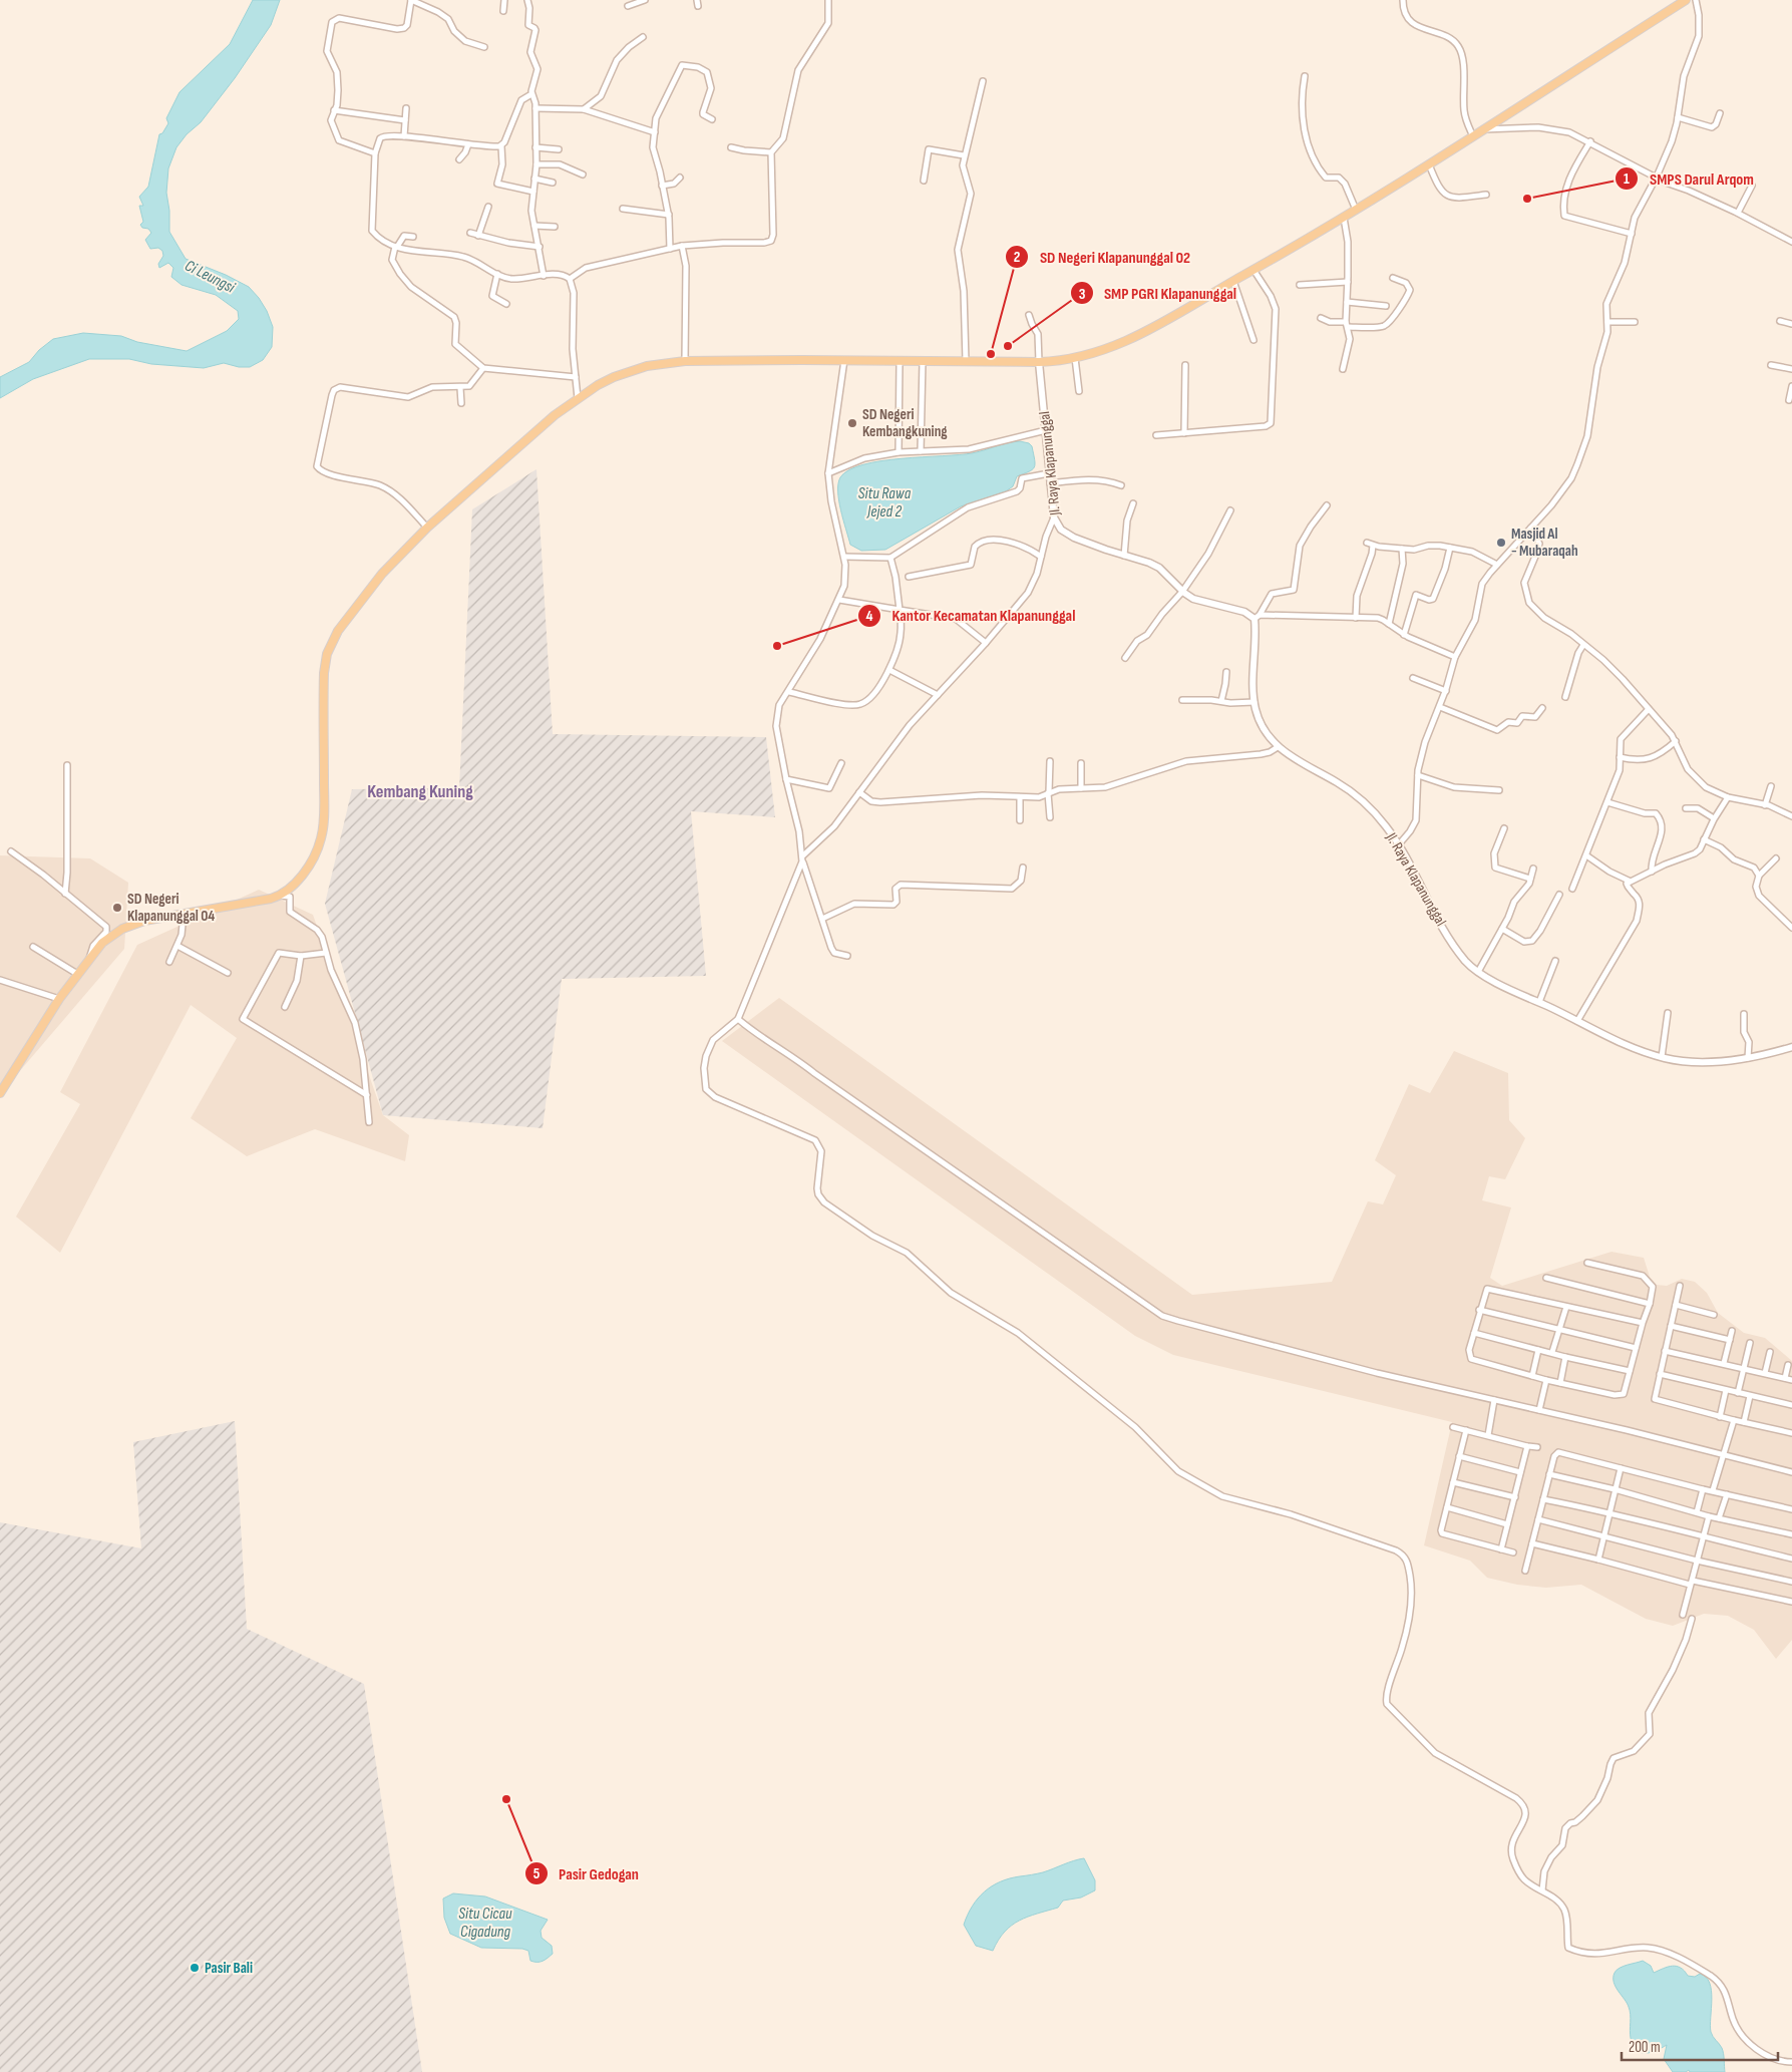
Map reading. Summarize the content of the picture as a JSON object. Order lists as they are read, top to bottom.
{
  "streets": {
    "street": ["Jl. Raya Klapanunggal"]
  },
  "districts": ["Kembang Kuning"],
  "water": ["Ci Leungsi", "Situ Rawa Jejed 2", "Situ Cicau Cigadung"],
  "places": [
    "SMPS Darul Arqom",
    "SMP PGRI Klapanunggal",
    "SD Negeri Klapanunggal 02",
    "SD Negeri Kembangkuning",
    "Masjid Al - Mubaraqah",
    "Kantor Kecamatan Klapanunggal",
    "SD Negeri Klapanunggal 04",
    "Pasir Gedogan",
    "Pasir Bali"
  ],
  "scale_bar": "200 m"
}
